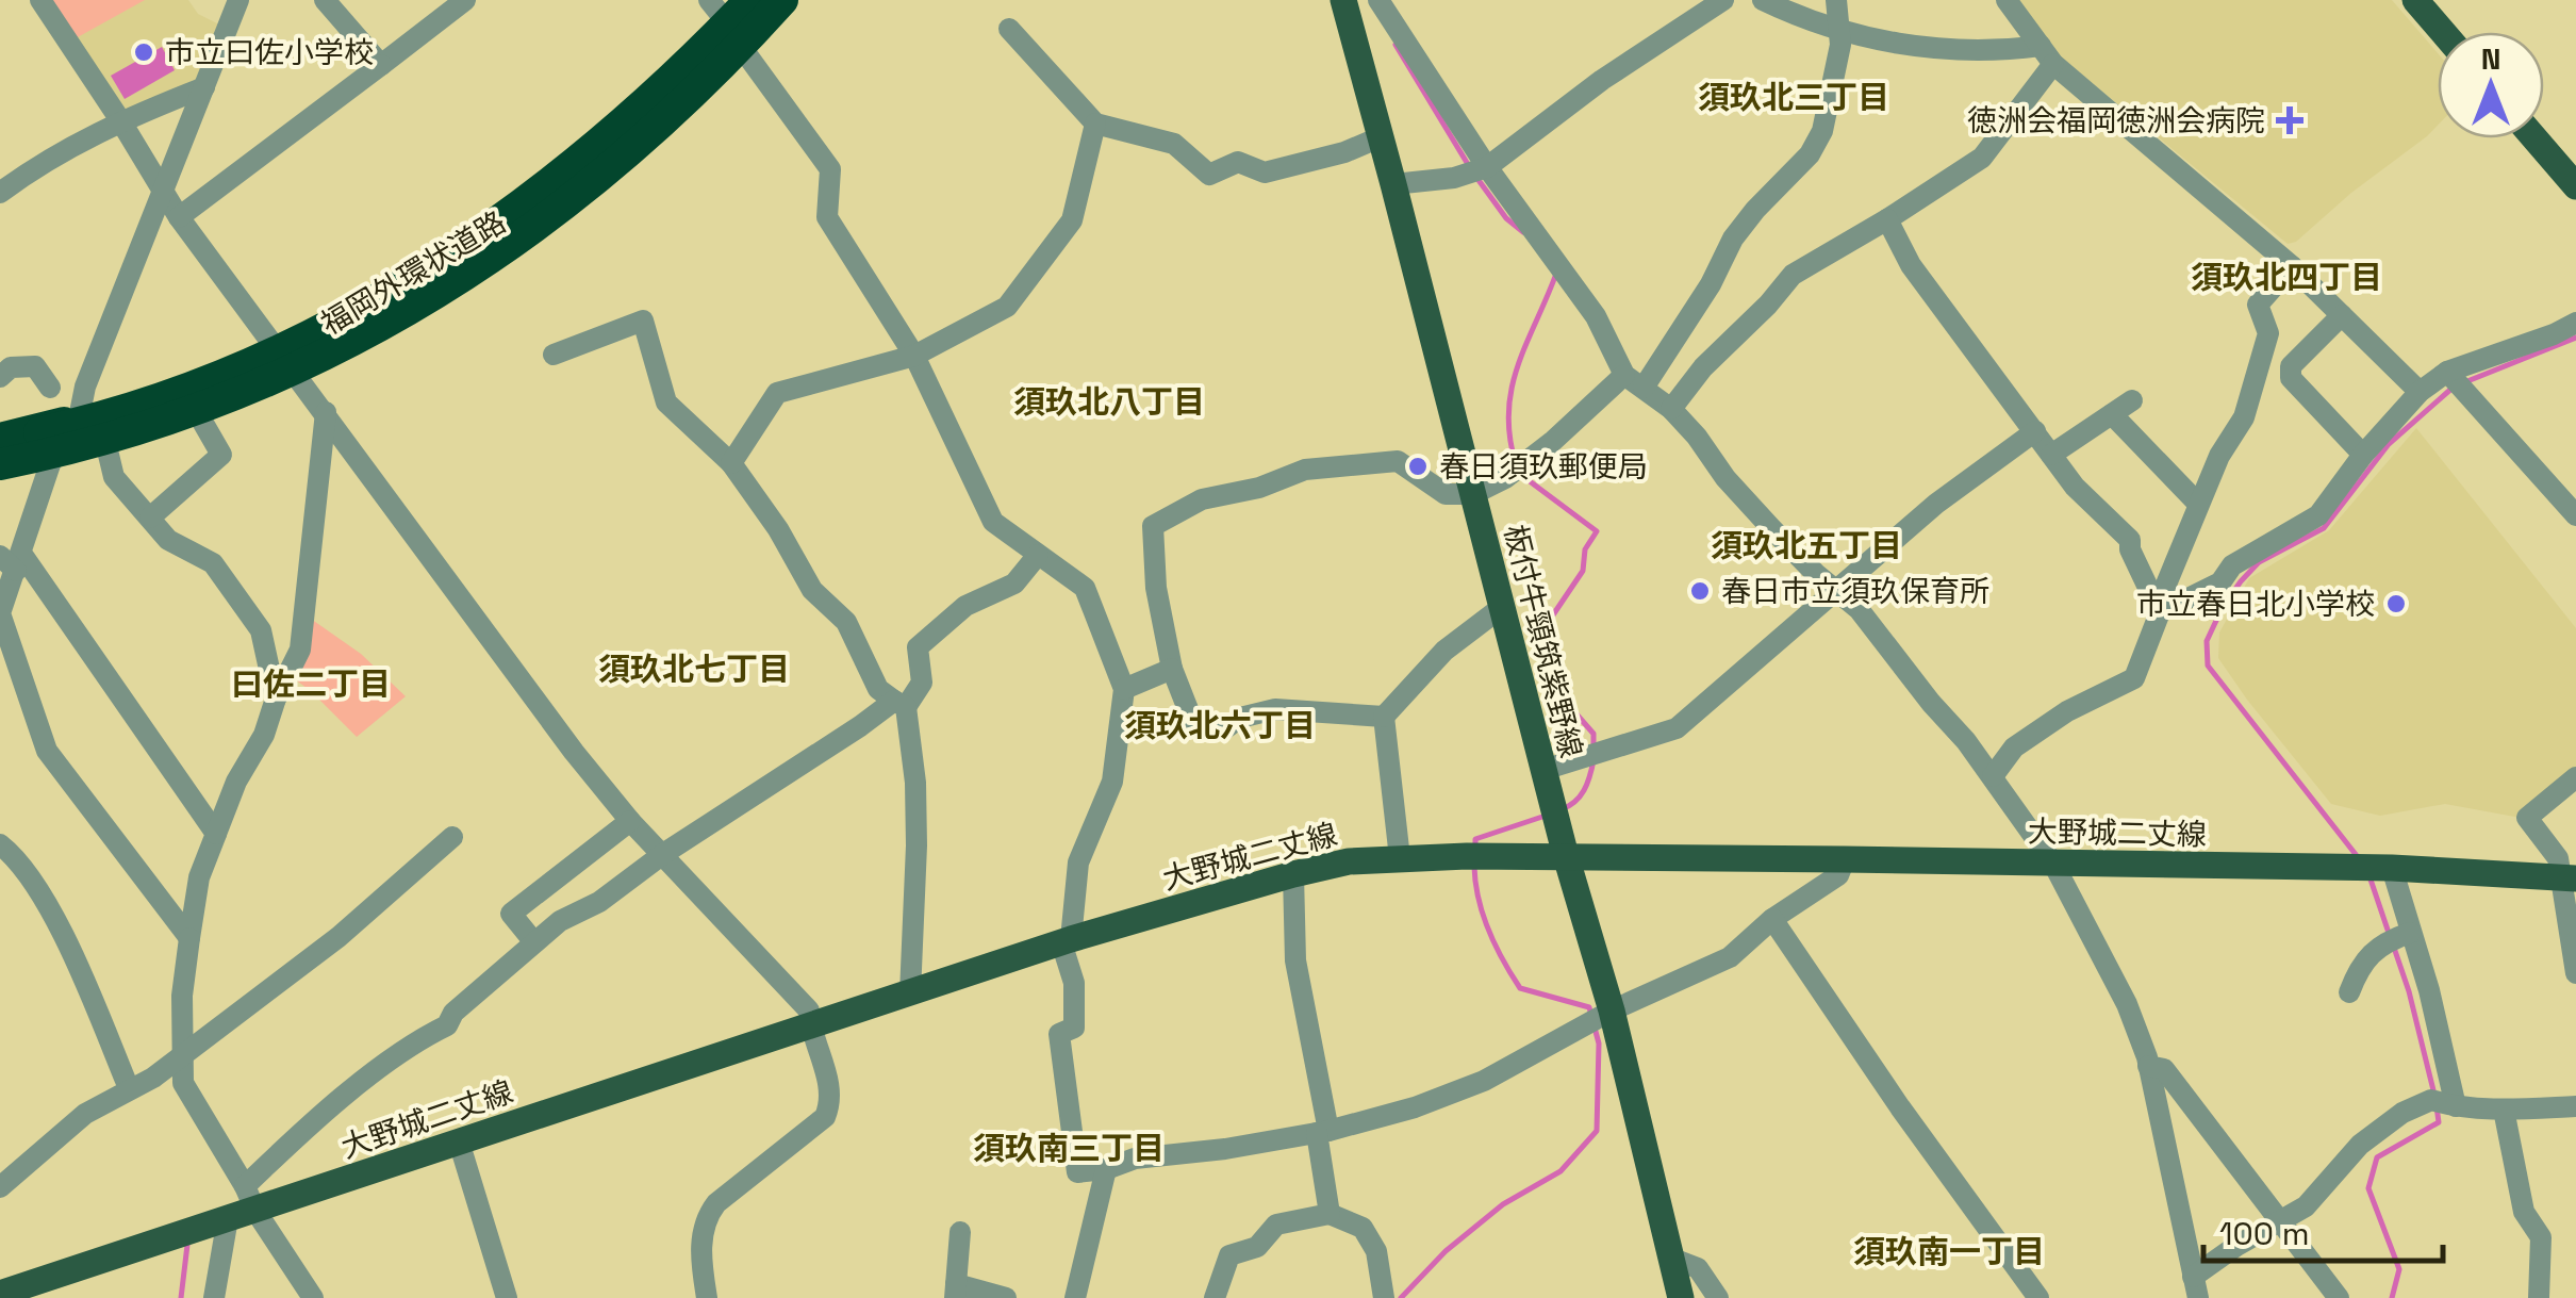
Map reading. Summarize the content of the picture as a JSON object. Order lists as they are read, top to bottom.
{
  "streets": {
    "highway": ["福岡外環状道路"],
    "main road": ["板付牛頸筑紫野線", "大野城二丈線"]
  },
  "crossings": [
    ["板付牛頸筑紫野線", "大野城二丈線"]
  ],
  "districts": [
    "須玖北三丁目",
    "須玖北四丁目",
    "須玖北八丁目",
    "須玖北五丁目",
    "須玖北七丁目",
    "曰佐二丁目",
    "須玖北六丁目",
    "須玖南三丁目",
    "須玖南一丁目"
  ],
  "places": {
    "other": [
      "市立曰佐小学校",
      "春日須玖郵便局",
      "春日市立須玖保育所",
      "市立春日北小学校"
    ],
    "health": ["徳洲会福岡徳洲会病院"]
  },
  "scale_bar": "100 m",
  "north": "top"
}
